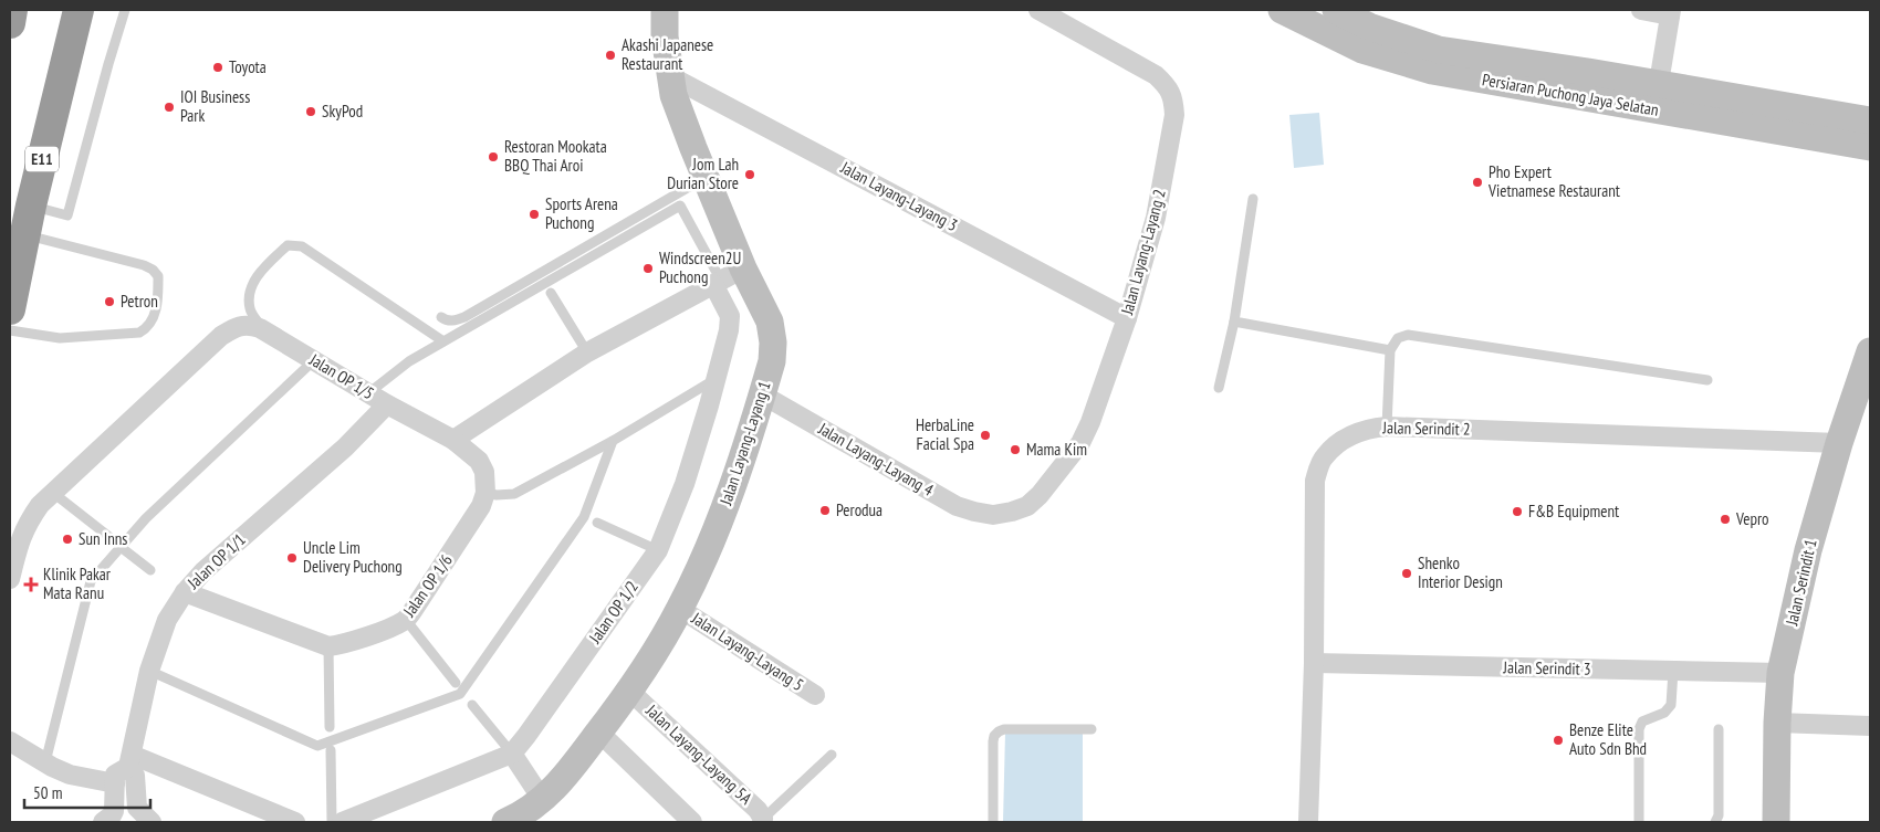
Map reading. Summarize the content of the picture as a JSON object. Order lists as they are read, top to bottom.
{
  "streets": {
    "highway": ["E11"],
    "street": [
      "Persiaran Puchong Jaya Selatan",
      "Jalan Layang-Layang 3",
      "Jalan Layang-Layang 2",
      "Jalan OP 1/5",
      "Jalan Serindit 2",
      "Jalan Layang-Layang 1",
      "Jalan Layang-Layang 4",
      "Jalan OP 1/1",
      "Jalan Serindit 1",
      "Jalan OP 1/6",
      "Jalan OP 1/2",
      "Jalan Layang-Layang 5",
      "Jalan Serindit 3",
      "Jalan Layang-Layang 5A"
    ]
  },
  "crossings": [
    ["Jalan Layang-Layang 3", "Jalan Layang-Layang 2"],
    ["Jalan Layang-Layang 3", "Jalan Layang-Layang 1"],
    ["Jalan Layang-Layang 2", "Jalan Layang-Layang 4"],
    ["Jalan OP 1/5", "Jalan OP 1/1"],
    ["Jalan Serindit 2", "Jalan Serindit 1"],
    ["Jalan Serindit 2", "Jalan Serindit 3"],
    ["Jalan Layang-Layang 1", "Jalan Layang-Layang 4"],
    ["Jalan Layang-Layang 1", "Jalan OP 1/2"],
    ["Jalan Layang-Layang 1", "Jalan Layang-Layang 5"],
    ["Jalan Layang-Layang 1", "Jalan Layang-Layang 5A"],
    ["Jalan Serindit 1", "Jalan Serindit 3"]
  ],
  "places": {
    "other": [
      "Akashi Japanese Restaurant",
      "Toyota",
      "IOI Business Park",
      "SkyPod",
      "Restoran Mookata BBQ Thai Aroi",
      "Jom Lah Durian Store",
      "Pho Expert Vietnamese Restaurant",
      "Sports Arena Puchong",
      "Windscreen2U Puchong",
      "Petron",
      "HerbaLine Facial Spa",
      "Mama Kim",
      "Perodua",
      "F&B Equipment",
      "Vepro",
      "Sun Inns",
      "Uncle Lim Delivery Puchong",
      "Shenko Interior Design",
      "Benze Elite Auto Sdn Bhd"
    ],
    "health": ["Klinik Pakar Mata Ranu"]
  },
  "scale_bar": "50 m"
}
